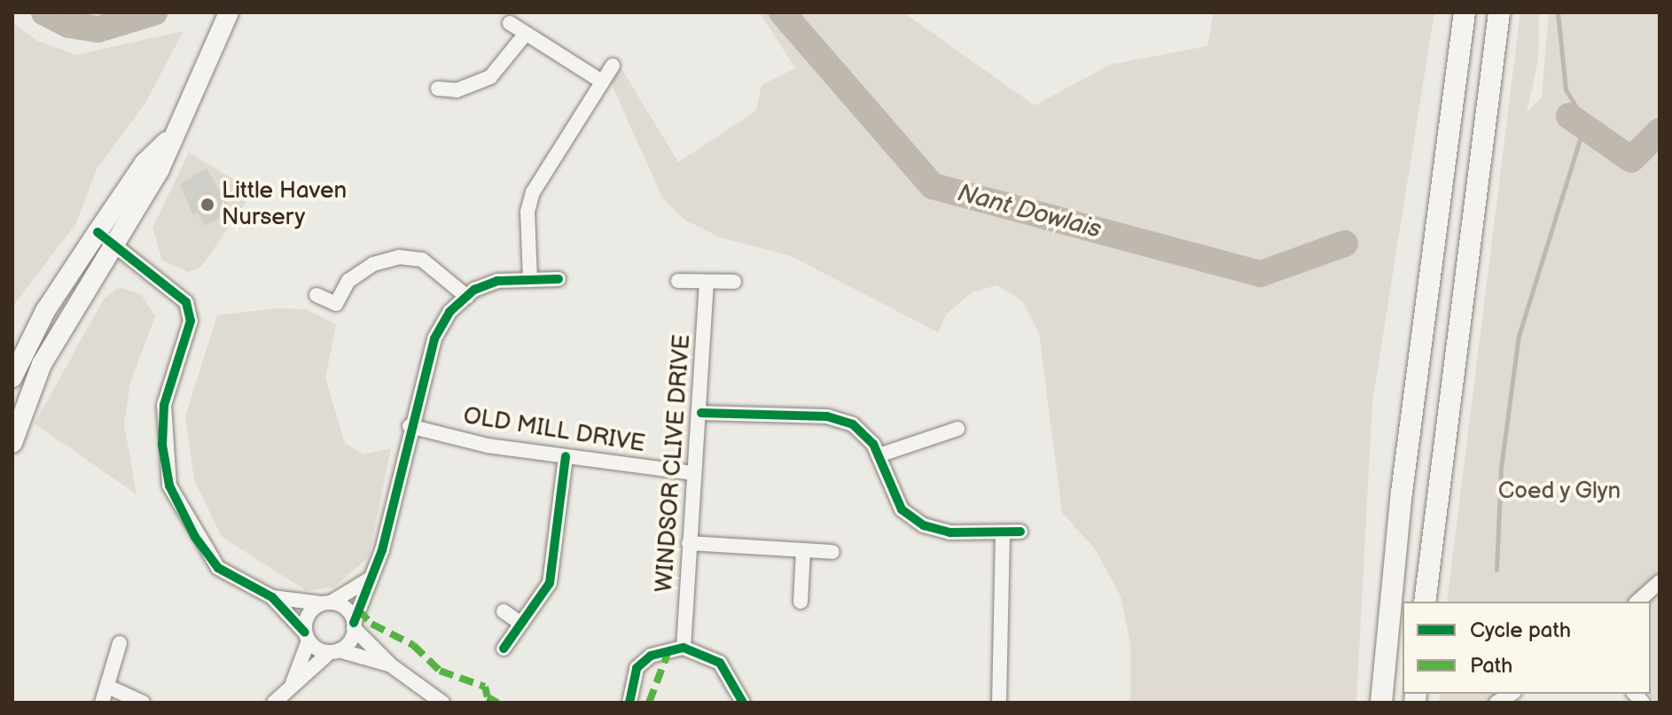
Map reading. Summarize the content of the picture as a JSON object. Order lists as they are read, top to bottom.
{
  "streets": {
    "street": ["OLD MILL DRIVE", "WINDSOR CLIVE DRIVE"]
  },
  "crossings": [
    ["OLD MILL DRIVE", "WINDSOR CLIVE DRIVE"]
  ],
  "water": ["Nant Dowlais"],
  "parks": ["Coed y Glyn"],
  "places": ["Little Haven Nursery"],
  "legend": ["Cycle path", "Path"]
}
